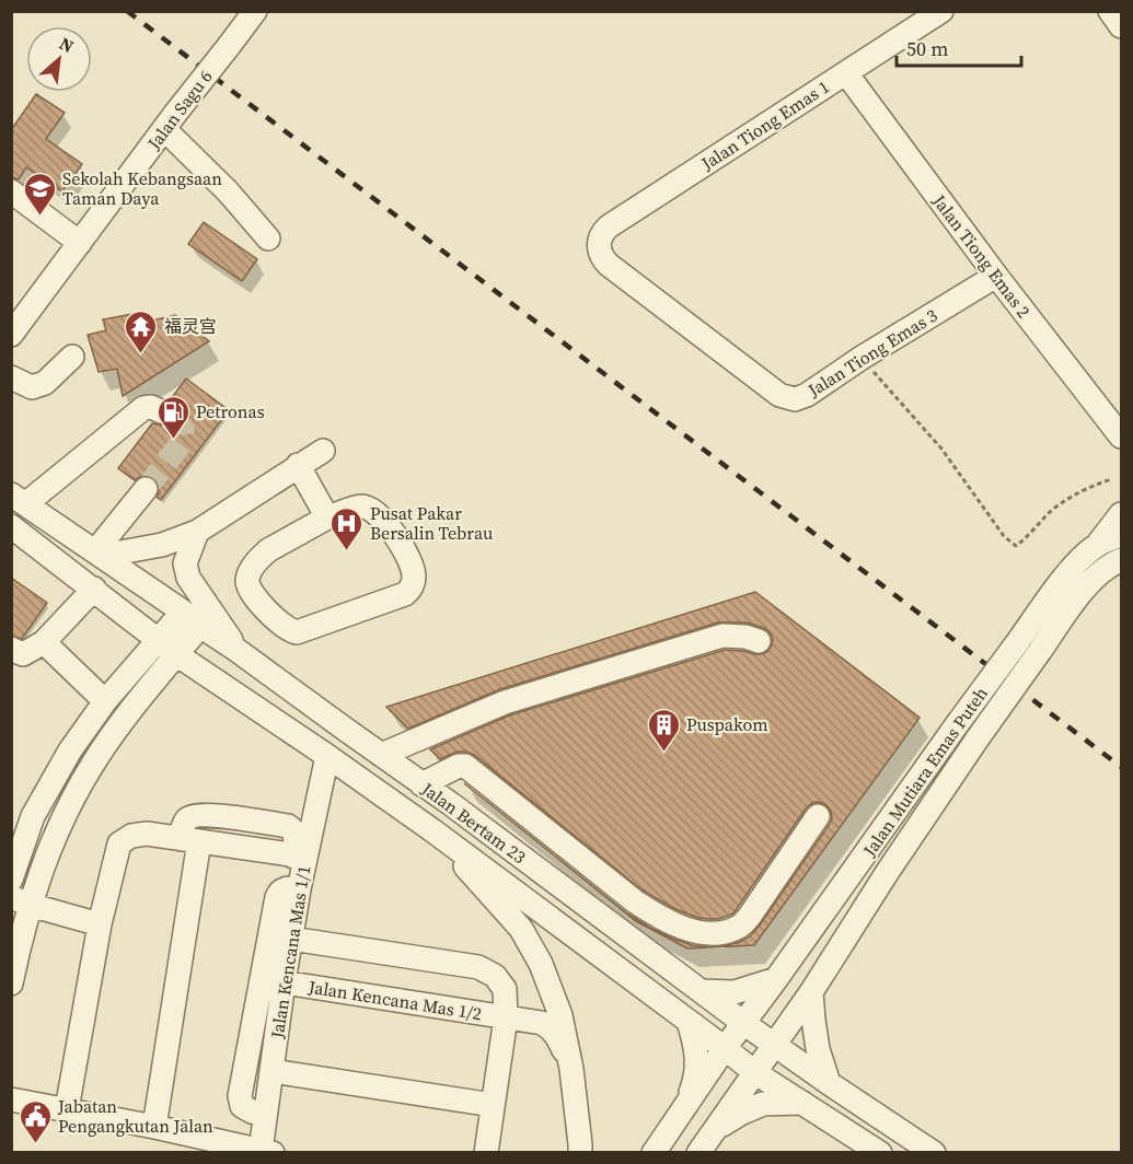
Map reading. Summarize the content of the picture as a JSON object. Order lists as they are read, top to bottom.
{
  "streets": {
    "street": [
      "Jalan Sagu 6",
      "Jalan Tiong Emas 1",
      "Jalan Tiong Emas 2",
      "Jalan Tiong Emas 3",
      "Jalan Mutiara Emas Puteh",
      "Jalan Bertam 23",
      "Jalan Kencana Mas 1/1",
      "Jalan Kencana Mas 1/2"
    ]
  },
  "crossings": [
    ["Jalan Tiong Emas 1", "Jalan Tiong Emas 2"],
    ["Jalan Tiong Emas 1", "Jalan Tiong Emas 3"],
    ["Jalan Tiong Emas 2", "Jalan Tiong Emas 3"],
    ["Jalan Mutiara Emas Puteh", "Jalan Bertam 23"],
    ["Jalan Bertam 23", "Jalan Kencana Mas 1/1"],
    ["Jalan Kencana Mas 1/1", "Jalan Kencana Mas 1/2"]
  ],
  "places": {
    "school or university": ["Sekolah Kebangsaan Taman Daya"],
    "temple": ["福灵宫"],
    "fuel station": ["Petronas"],
    "hospital": ["Pusat Pakar Bersalin Tebrau"],
    "building": ["Puspakom"],
    "public building": ["Jabatan Pengangkutan Jalan"]
  },
  "scale_bar": "50 m",
  "north": "top right"
}
